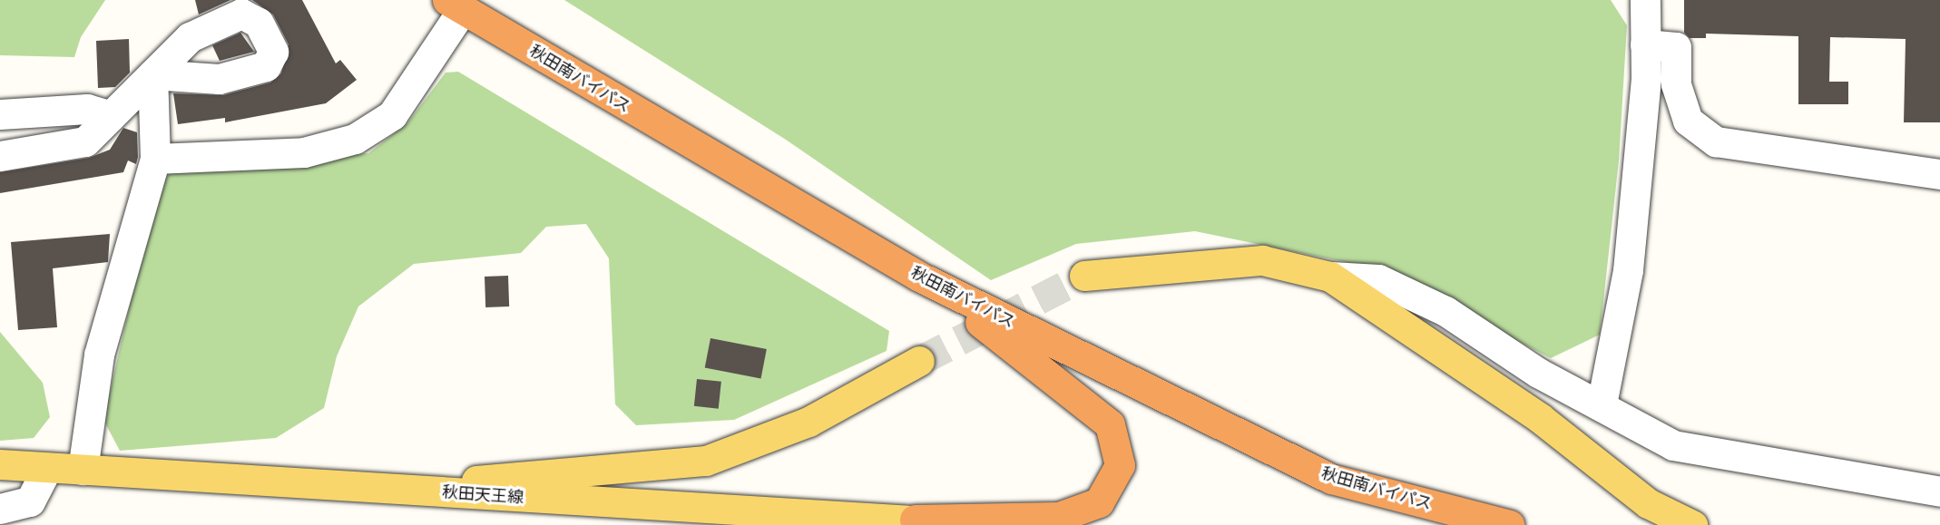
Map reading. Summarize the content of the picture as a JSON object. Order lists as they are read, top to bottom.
{
  "streets": {
    "highway": ["秋田南バイパス"],
    "main road": ["秋田天王線"]
  }
}
